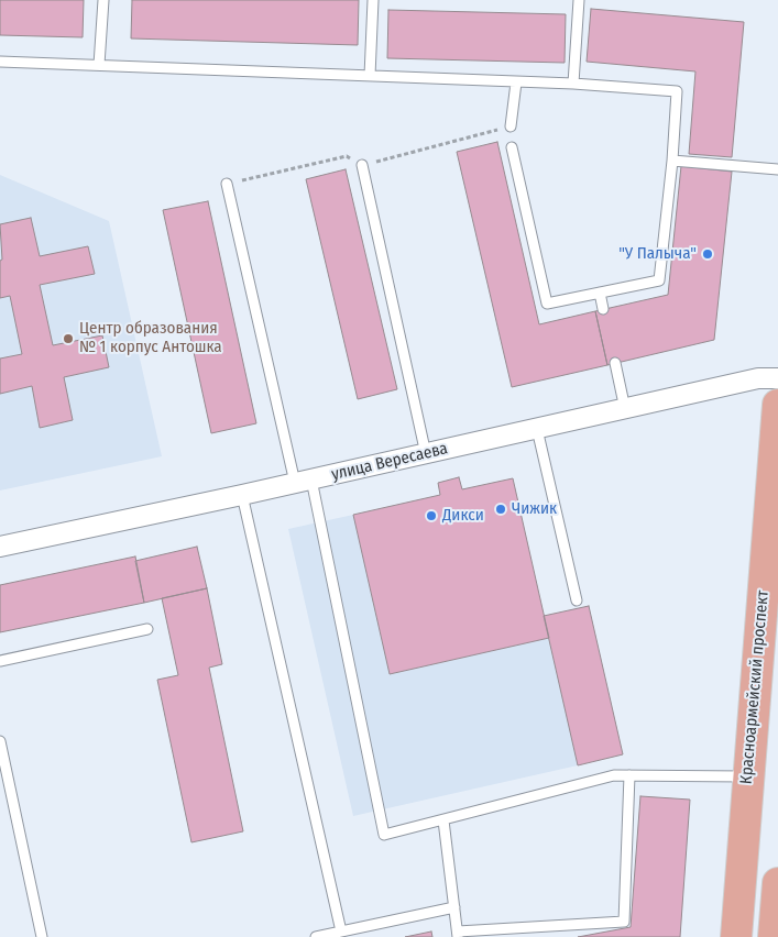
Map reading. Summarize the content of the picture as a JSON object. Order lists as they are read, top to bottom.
{
  "streets": {
    "main road": ["Красноармейский проспект"],
    "street": ["улица Вересаева"]
  },
  "places": [
    "\"У Палыча\"",
    "Центр образования № 1 корпус Антошка",
    "Чижик",
    "Дикси"
  ]
}
